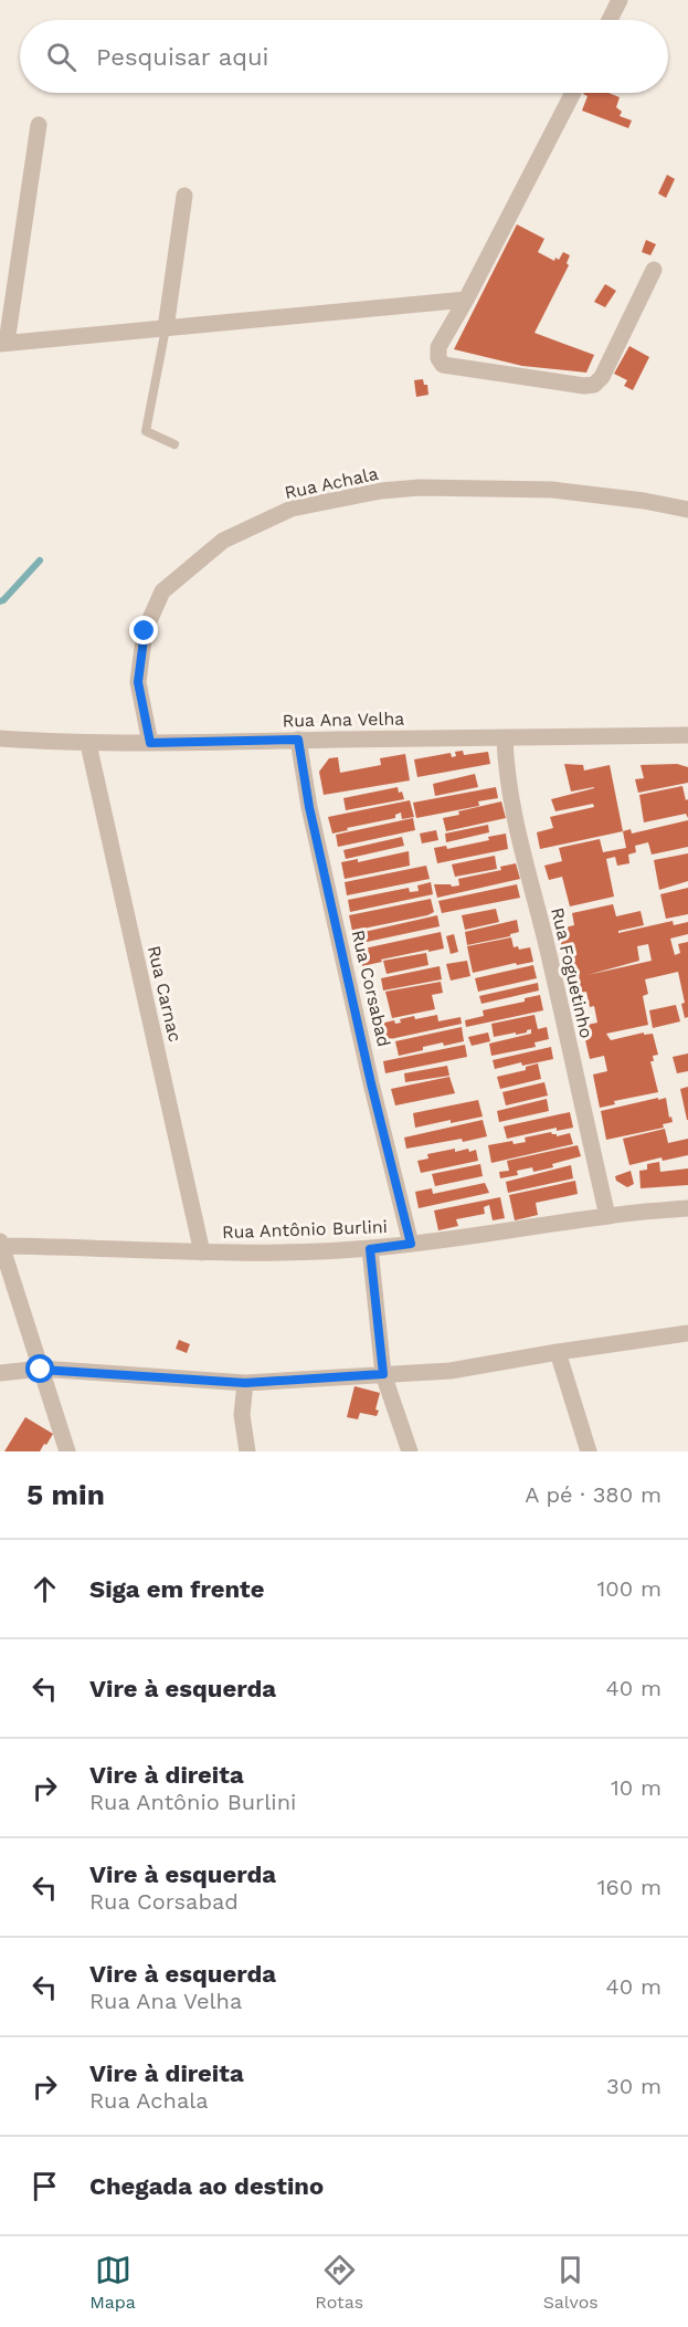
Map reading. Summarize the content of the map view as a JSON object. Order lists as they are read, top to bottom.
{
  "streets": {
    "street": [
      "Rua Achala",
      "Rua Ana Velha",
      "Rua Foguetinho",
      "Rua Corsabad",
      "Rua Carnac",
      "Rua Antônio Burlini"
    ]
  },
  "crossings": [
    ["Rua Achala", "Rua Ana Velha"],
    ["Rua Ana Velha", "Rua Foguetinho"],
    ["Rua Ana Velha", "Rua Corsabad"],
    ["Rua Ana Velha", "Rua Carnac"],
    ["Rua Foguetinho", "Rua Antônio Burlini"],
    ["Rua Corsabad", "Rua Antônio Burlini"],
    ["Rua Carnac", "Rua Antônio Burlini"]
  ],
  "page": {
    "search": "Pesquisar aqui",
    "heading": ["5 min", "A pé · 380 m"],
    "list": [
      ["Siga em frente", "100 m"],
      ["Vire à esquerda", "40 m"],
      ["Vire à direita", "Rua Antônio Burlini", "10 m"],
      ["Vire à esquerda", "Rua Corsabad", "160 m"],
      ["Vire à esquerda", "Rua Ana Velha", "40 m"],
      ["Vire à direita", "Rua Achala", "30 m"],
      "Chegada ao destino"
    ],
    "nav": ["Mapa", "Rotas", "Salvos"]
  }
}
